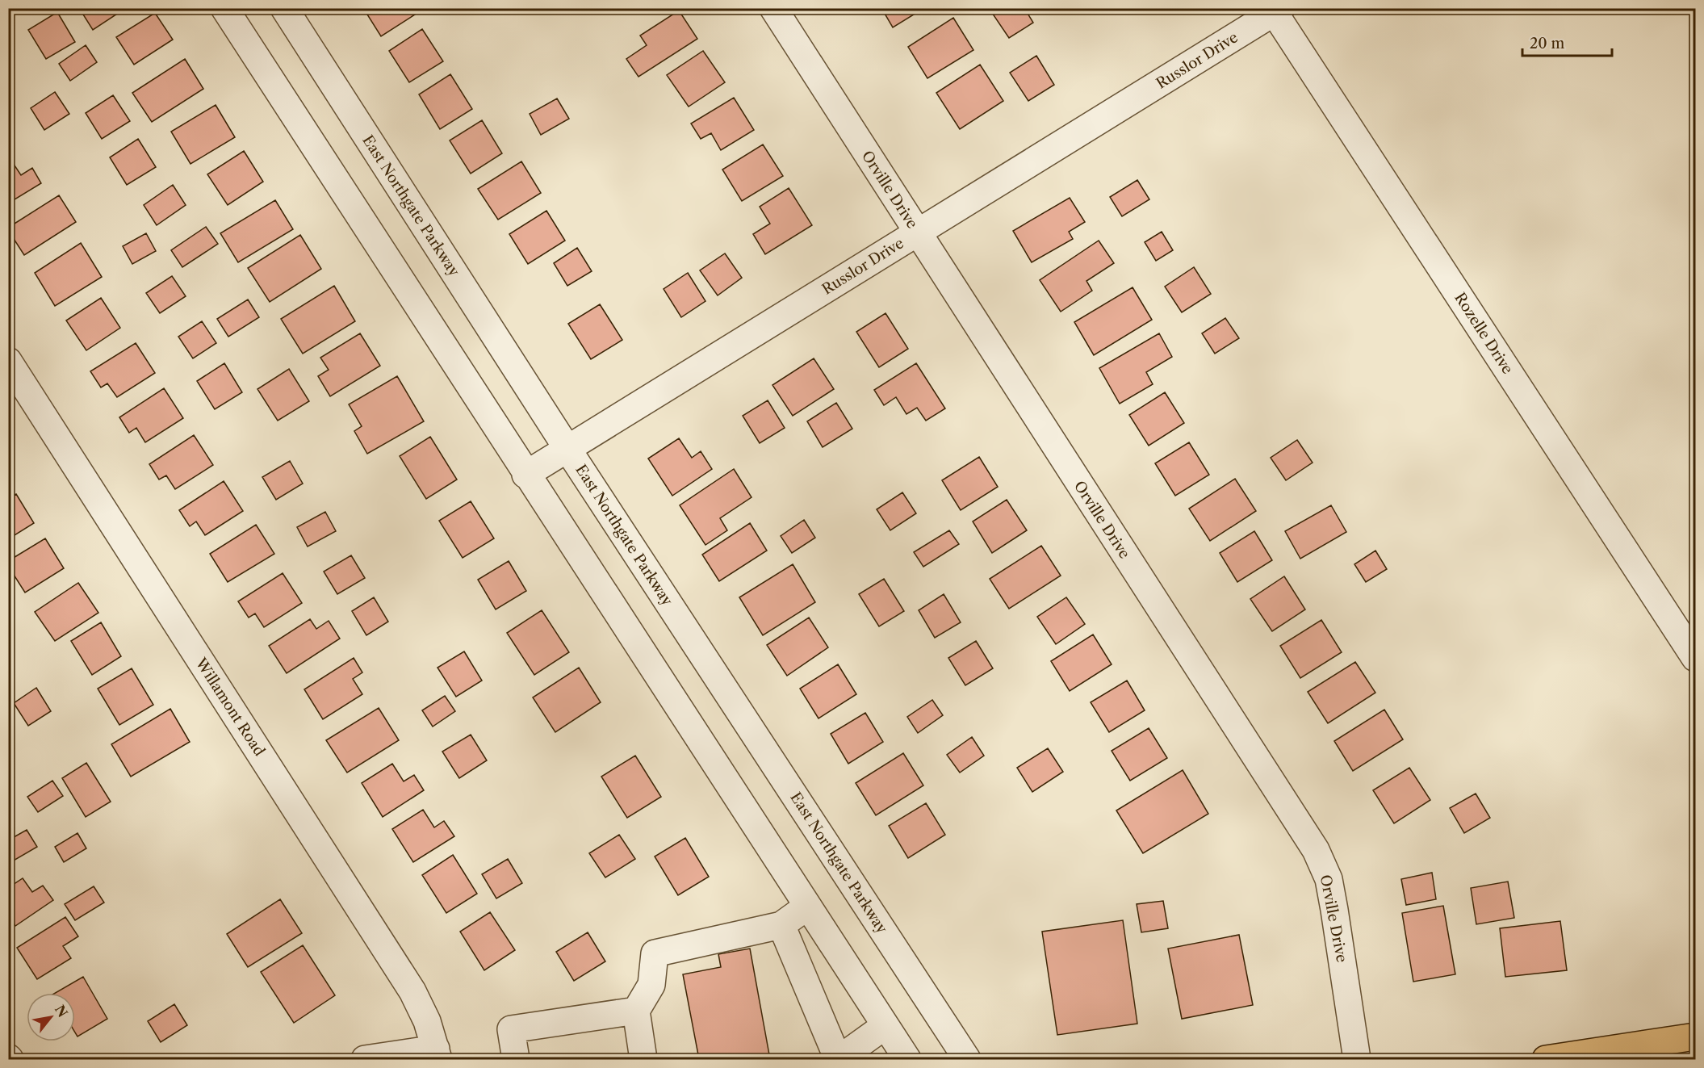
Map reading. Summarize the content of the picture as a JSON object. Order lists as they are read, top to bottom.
{
  "streets": {
    "street": [
      "Russlor Drive",
      "Orville Drive",
      "East Northgate Parkway",
      "Rozelle Drive",
      "Willamont Road"
    ]
  },
  "crossings": [
    ["Russlor Drive", "Orville Drive"],
    ["Russlor Drive", "East Northgate Parkway"],
    ["Russlor Drive", "Rozelle Drive"]
  ],
  "scale_bar": "20 m",
  "north": "top right"
}
